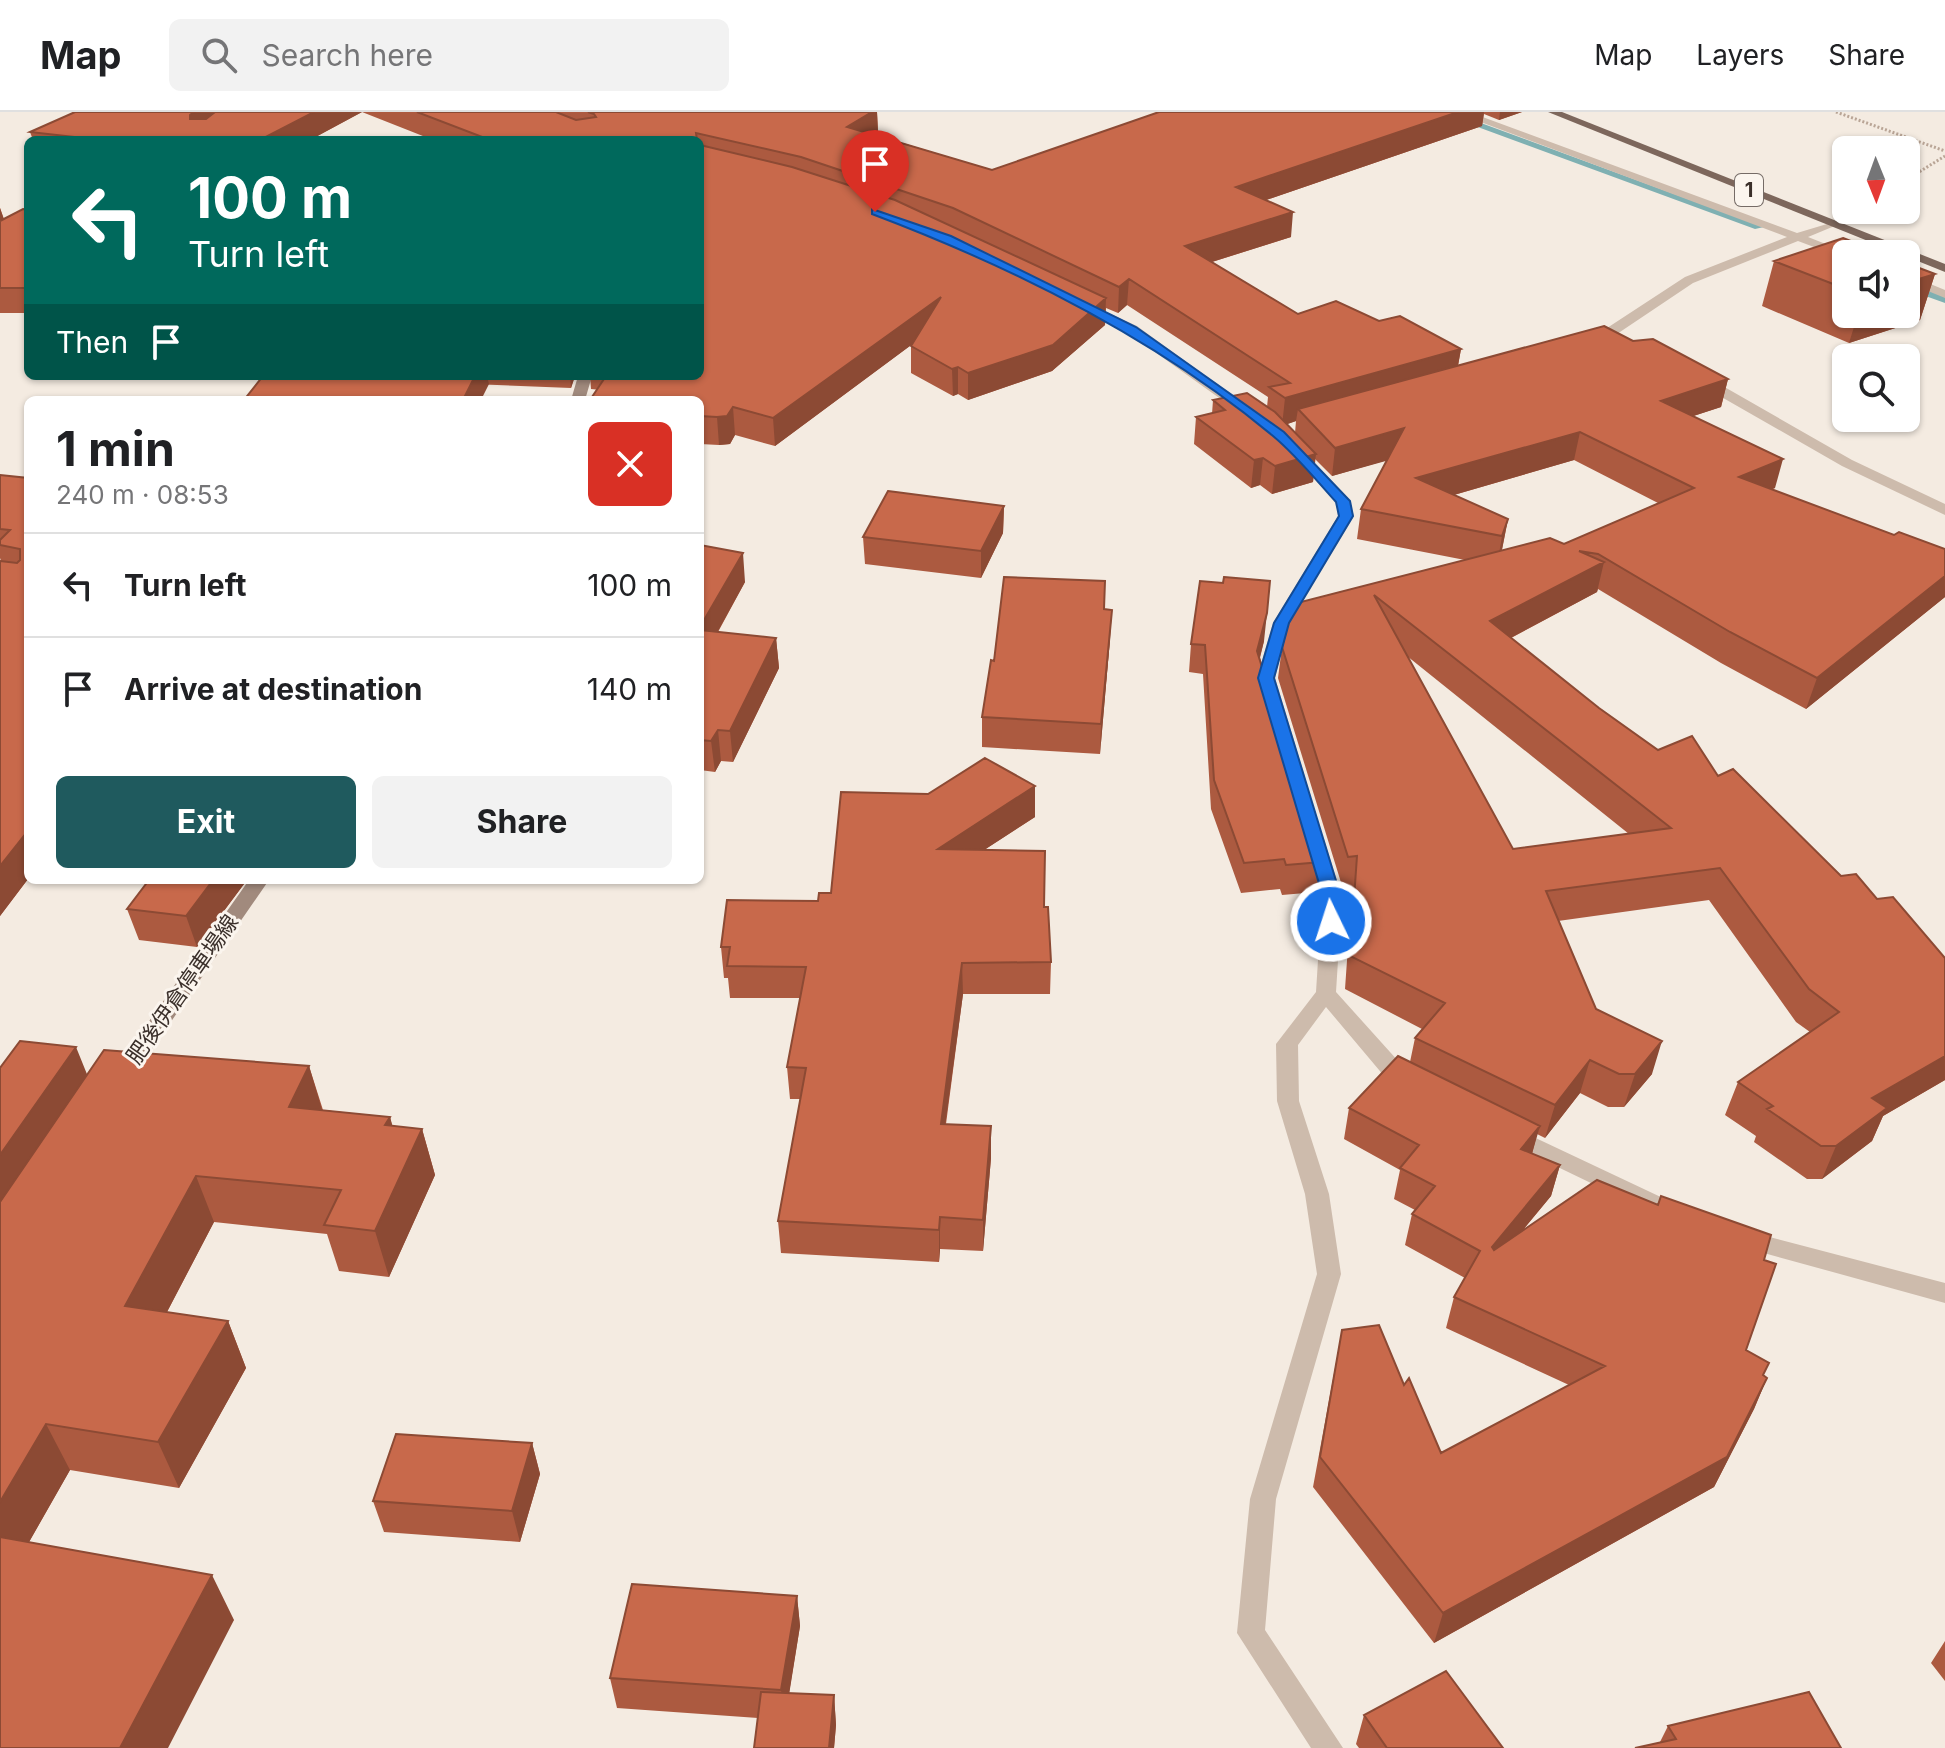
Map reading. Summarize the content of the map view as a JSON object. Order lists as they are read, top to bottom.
{
  "streets": {
    "main road": ["1", "肥後伊倉停車場線"]
  },
  "north": "bottom",
  "page": {
    "header": "Map",
    "search": "Search here",
    "nav": ["Map", "Layers", "Share"],
    "turn": ["100 m", "Turn left"],
    "then": "Then",
    "heading": ["1 min", "240 m · 08:53"],
    "list": [
      {
        "name": "Turn left",
        "value": "100 m"
      },
      {
        "name": "Arrive at destination",
        "value": "140 m"
      }
    ],
    "buttons": ["Exit", "Share"]
  }
}
